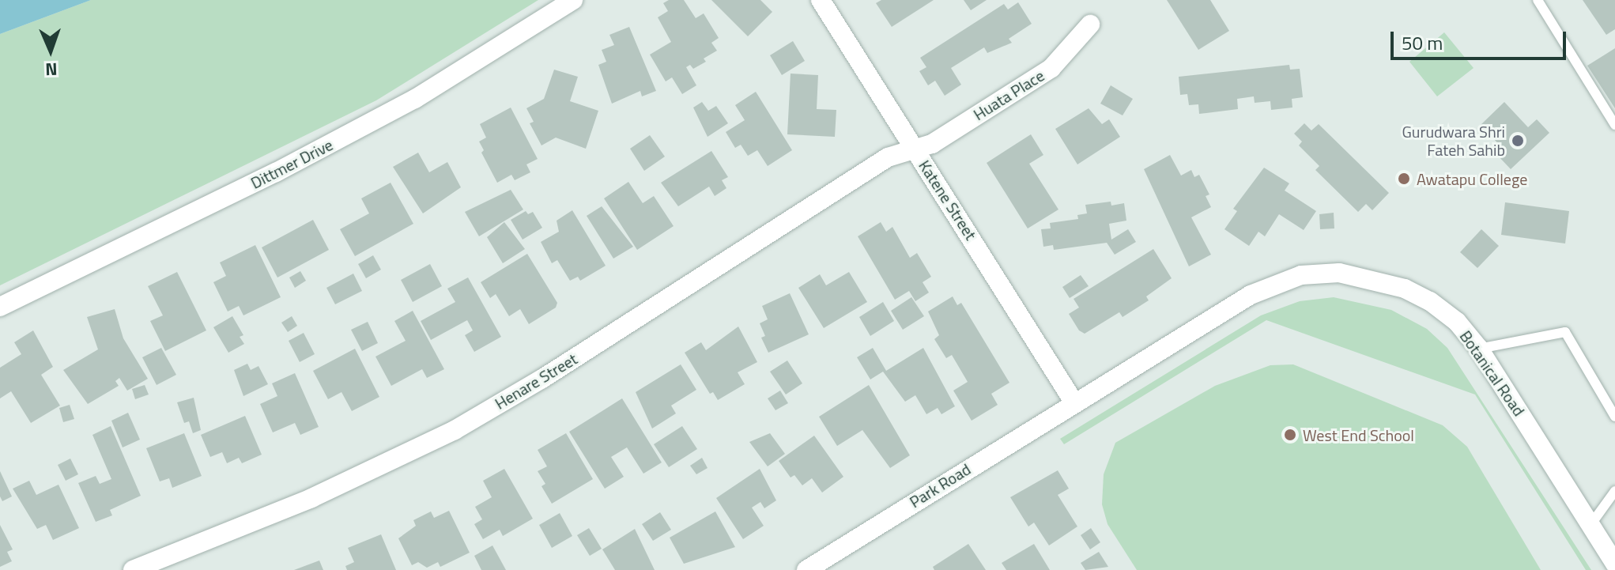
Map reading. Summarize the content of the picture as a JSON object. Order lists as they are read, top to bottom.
{
  "streets": {
    "street": [
      "Huata Place",
      "Dittmer Drive",
      "Katene Street",
      "Botanical Road",
      "Henare Street",
      "Park Road"
    ]
  },
  "crossings": [
    ["Huata Place", "Katene Street"],
    ["Huata Place", "Henare Street"],
    ["Katene Street", "Botanical Road"],
    ["Katene Street", "Henare Street"],
    ["Katene Street", "Park Road"],
    ["Botanical Road", "Park Road"]
  ],
  "places": ["Gurudwara Shri Fateh Sahib", "Awatapu College", "West End School"],
  "scale_bar": "50 m",
  "north": "bottom"
}
